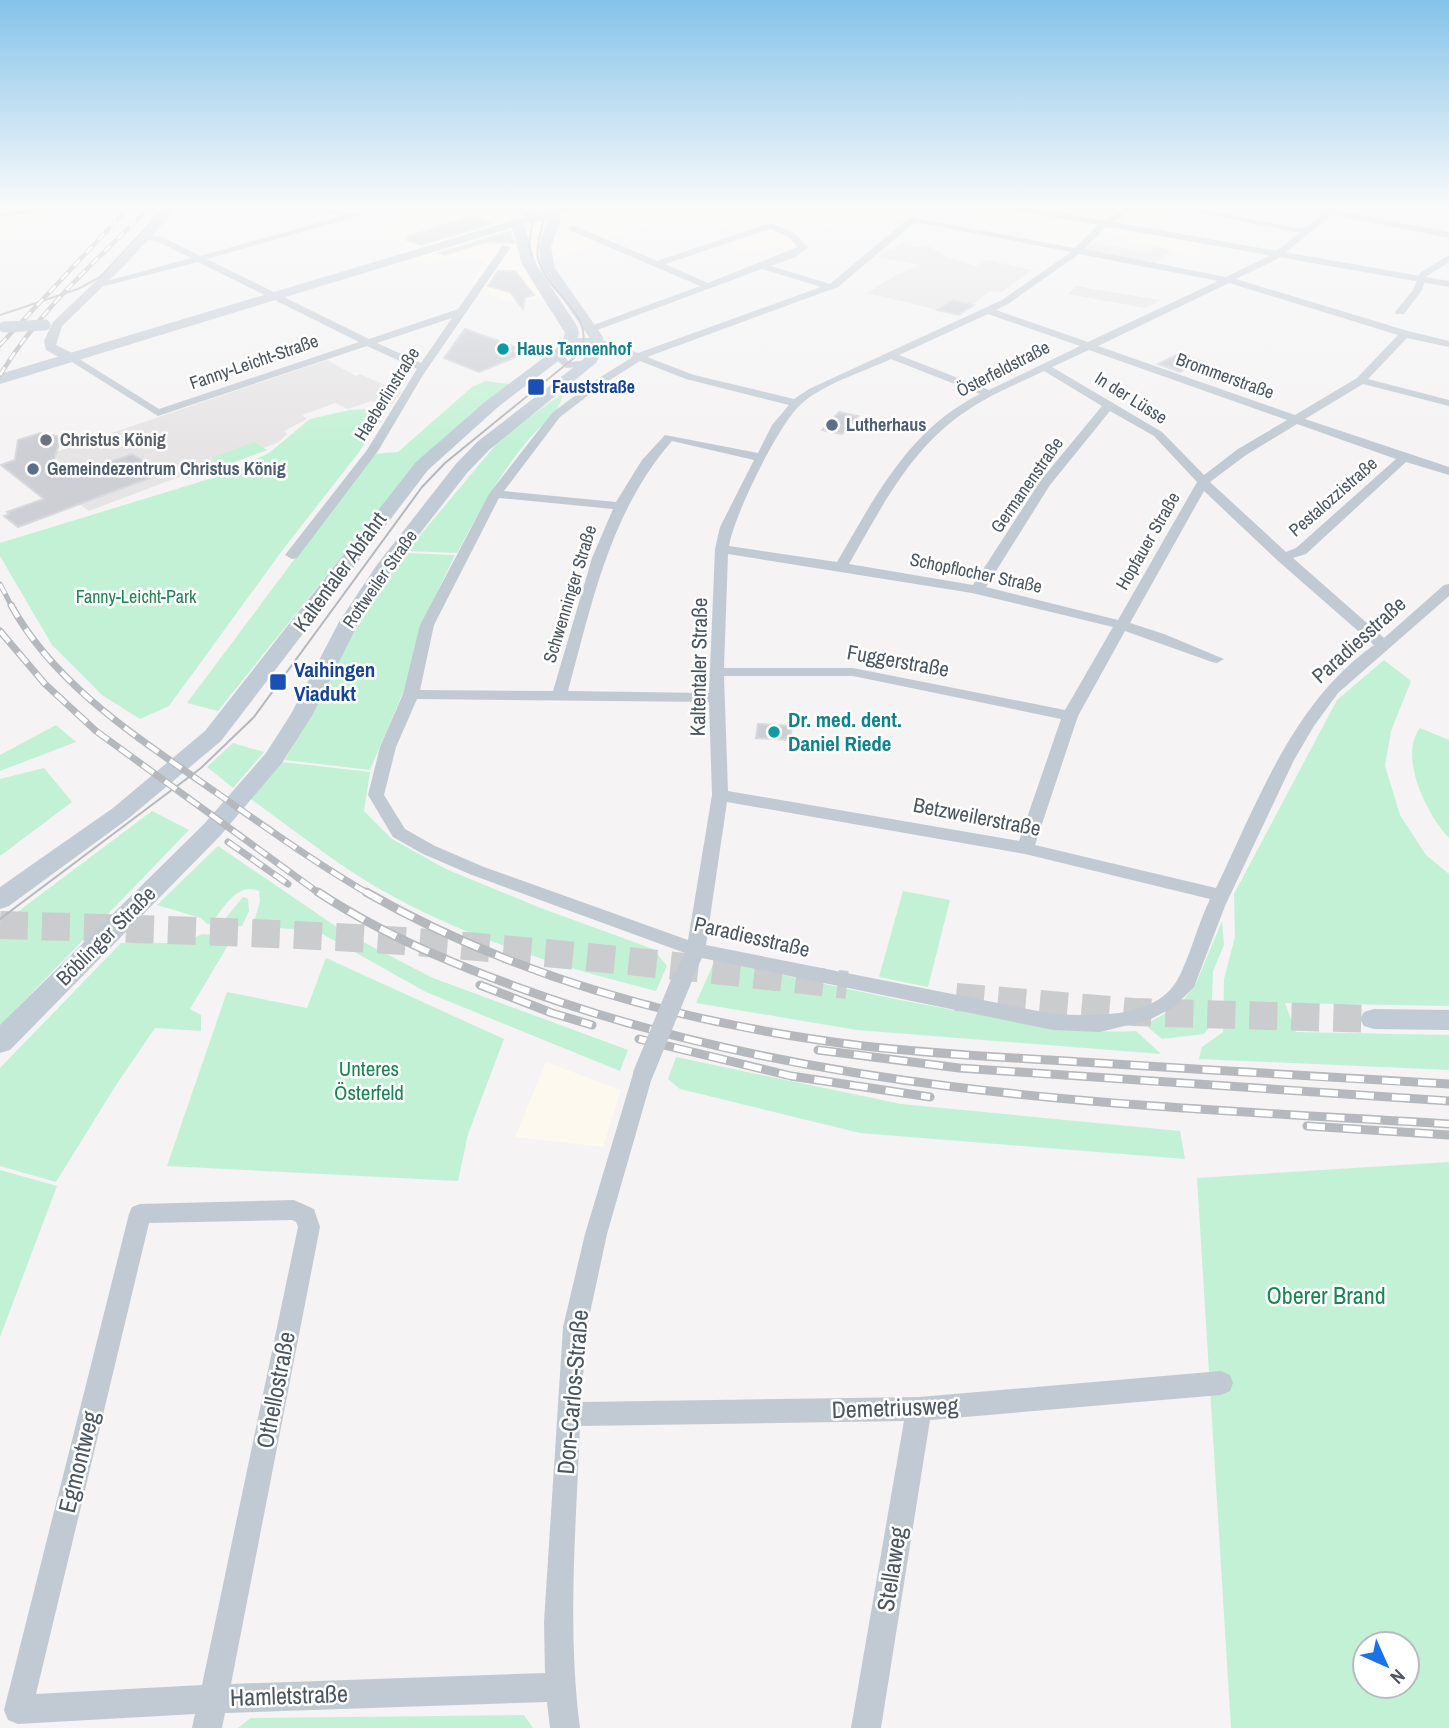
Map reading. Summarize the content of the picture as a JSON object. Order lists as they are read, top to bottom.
{
  "streets": {
    "main road": ["Kaltentaler Abfahrt", "Rottweiler Straße", "Böblinger Straße"],
    "street": [
      "Fanny-Leicht-Straße",
      "Österfeldstraße",
      "Brommerstraße",
      "Haeberlinstraße",
      "In der Lüsse",
      "Germanenstraße",
      "Pestalozzistraße",
      "Hopfauer Straße",
      "Schopflocher Straße",
      "Schwenninger Straße",
      "Paradiesstraße",
      "Fuggerstraße",
      "Kaltentaler Straße",
      "Betzweilerstraße",
      "Othellostraße",
      "Don-Carlos-Straße",
      "Demetriusweg",
      "Egmontweg",
      "Stellaweg",
      "Hamletstraße"
    ]
  },
  "crossings": [
    ["Fanny-Leicht-Straße", "Haeberlinstraße"],
    ["Österfeldstraße", "Brommerstraße"],
    ["Österfeldstraße", "In der Lüsse"],
    ["Österfeldstraße", "Schopflocher Straße"],
    ["Brommerstraße", "Pestalozzistraße"],
    ["Brommerstraße", "Hopfauer Straße"],
    ["In der Lüsse", "Germanenstraße"],
    ["In der Lüsse", "Pestalozzistraße"],
    ["In der Lüsse", "Hopfauer Straße"],
    ["In der Lüsse", "Paradiesstraße"],
    ["Germanenstraße", "Schopflocher Straße"],
    ["Hopfauer Straße", "Schopflocher Straße"],
    ["Hopfauer Straße", "Fuggerstraße"],
    ["Hopfauer Straße", "Betzweilerstraße"],
    ["Schopflocher Straße", "Kaltentaler Straße"],
    ["Rottweiler Straße", "Böblinger Straße"],
    ["Schwenninger Straße", "Kaltentaler Straße"],
    ["Paradiesstraße", "Kaltentaler Straße"],
    ["Paradiesstraße", "Betzweilerstraße"],
    ["Paradiesstraße", "Don-Carlos-Straße"],
    ["Fuggerstraße", "Kaltentaler Straße"],
    ["Kaltentaler Straße", "Betzweilerstraße"],
    ["Kaltentaler Straße", "Don-Carlos-Straße"],
    ["Othellostraße", "Egmontweg"],
    ["Othellostraße", "Hamletstraße"],
    ["Don-Carlos-Straße", "Demetriusweg"],
    ["Don-Carlos-Straße", "Hamletstraße"],
    ["Demetriusweg", "Stellaweg"],
    ["Egmontweg", "Hamletstraße"]
  ],
  "parks": ["Fanny-Leicht-Park", "Unteres Österfeld", "Oberer Brand"],
  "places": {
    "other": [
      "Haus Tannenhof",
      "Lutherhaus",
      "Christus König",
      "Gemeindezentrum Christus König",
      "Dr. med. dent. Daniel Riede"
    ],
    "transit": ["Fauststraße", "Vaihingen Viadukt"]
  },
  "north": "bottom right"
}
